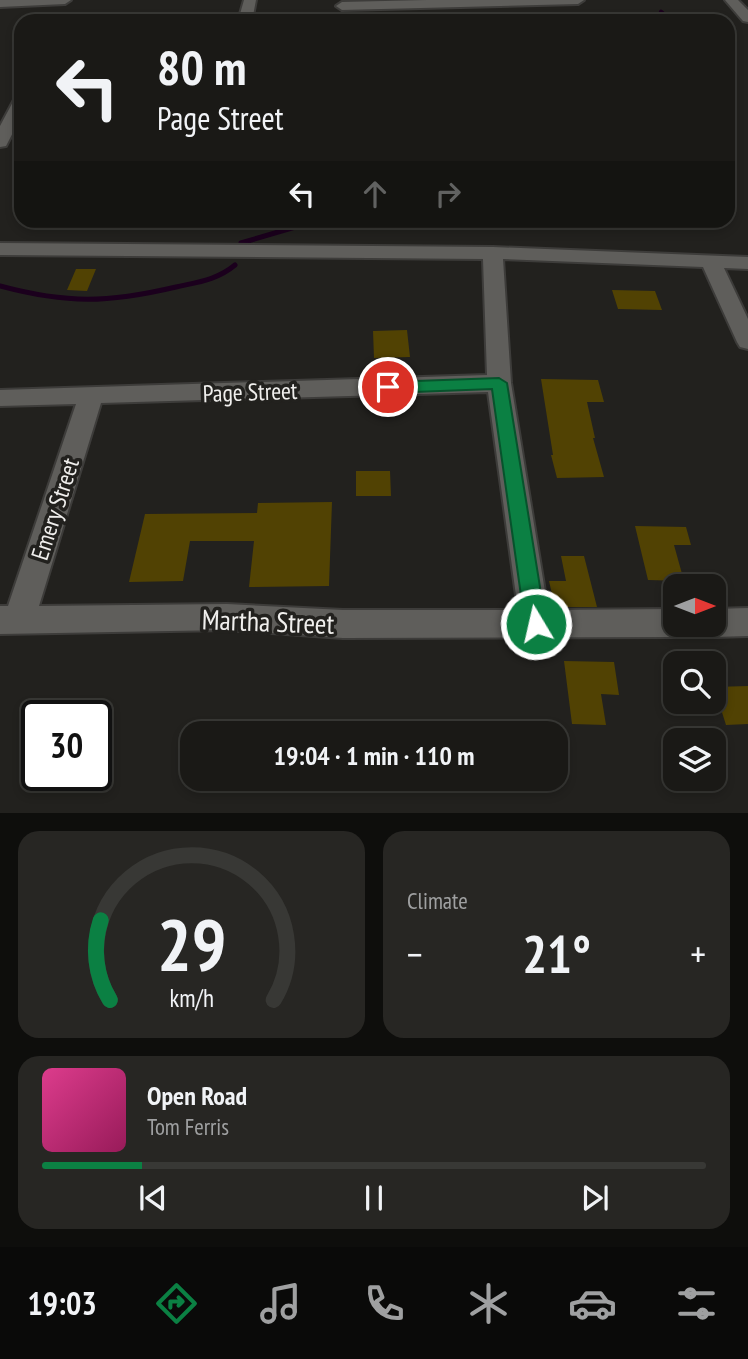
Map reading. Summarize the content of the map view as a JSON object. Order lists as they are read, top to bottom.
{
  "streets": {
    "street": ["Page Street", "Emery Street", "Martha Street"]
  },
  "crossings": [
    ["Page Street", "Emery Street"],
    ["Emery Street", "Martha Street"]
  ],
  "north": "right",
  "page": {
    "turn": ["80 m", "Page Street"],
    "limit": "30",
    "trip": "19:04 · 1 min · 110 m",
    "tile": "Climate",
    "heat": ["−", "21°", "+"],
    "song": ["Open Road", "Tom Ferris"],
    "tabs": "19:03",
    "gauge": ["29", "km/h"]
  }
}
